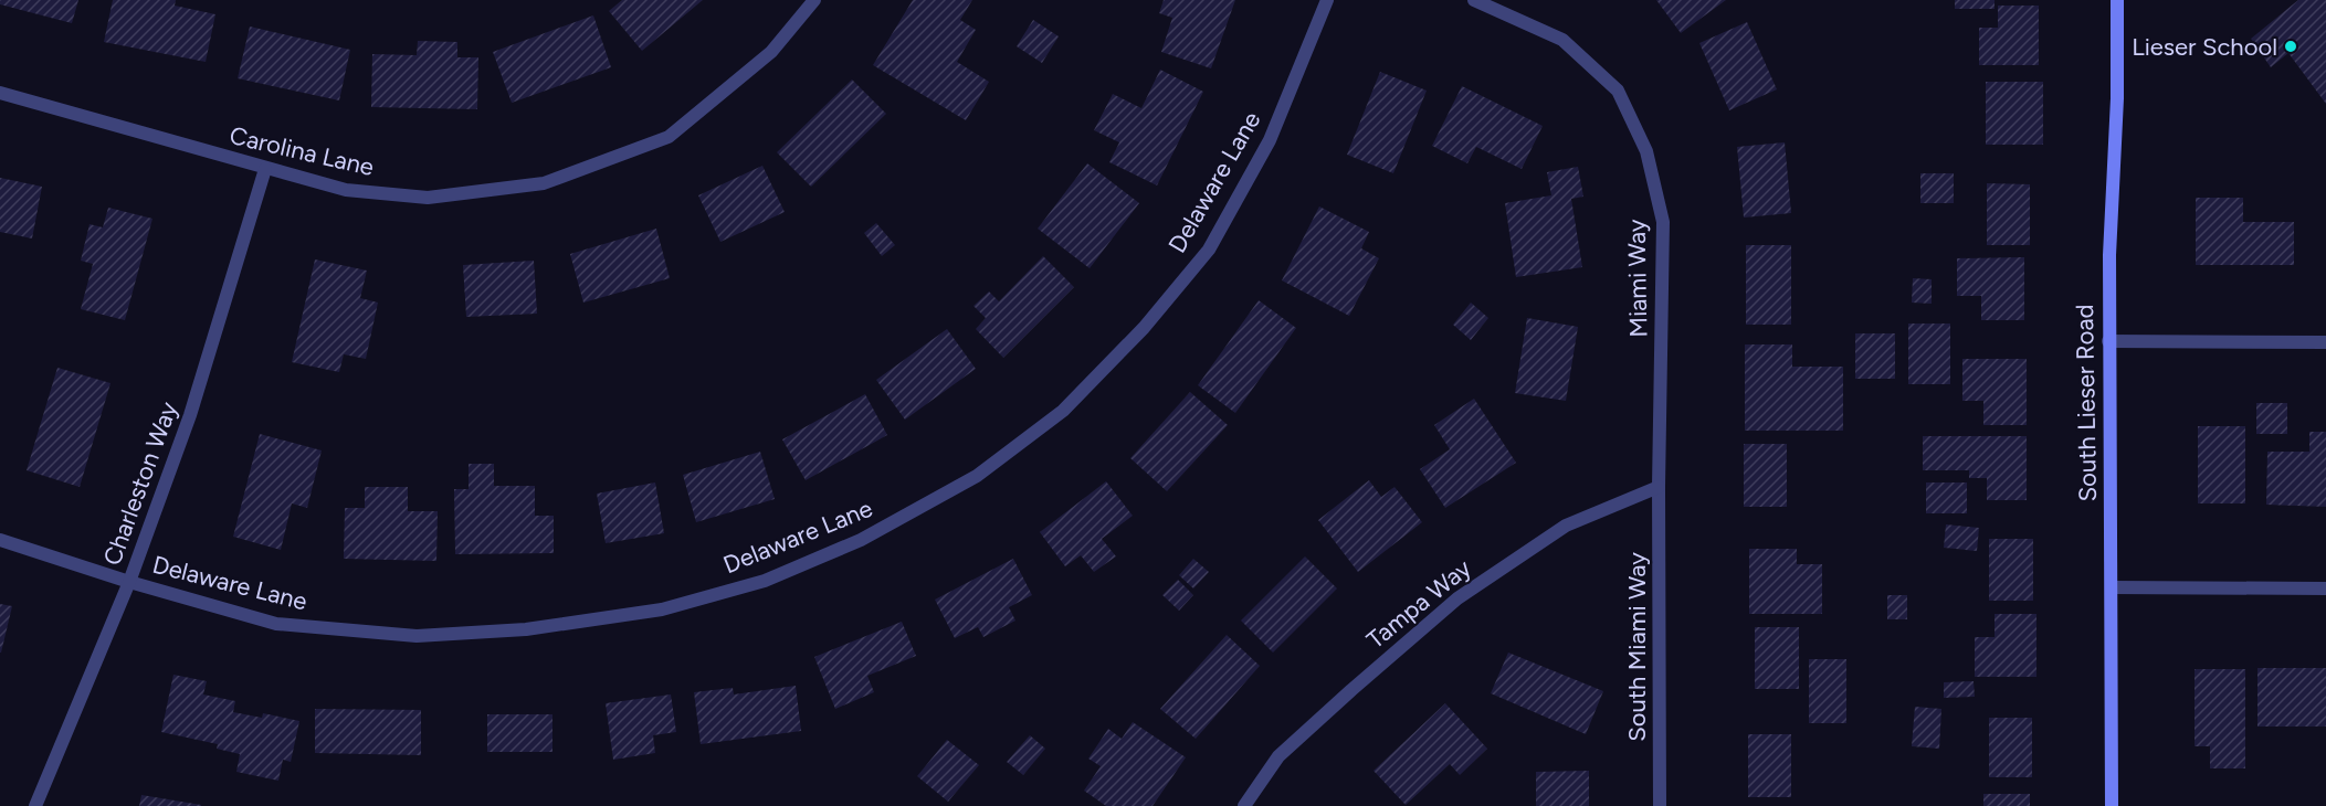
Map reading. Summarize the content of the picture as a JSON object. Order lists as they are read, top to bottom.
{
  "streets": {
    "main road": ["South Lieser Road"],
    "street": [
      "Carolina Lane",
      "Delaware Lane",
      "Miami Way",
      "Charleston Way",
      "Tampa Way",
      "South Miami Way"
    ]
  },
  "crossings": [
    ["Carolina Lane", "Charleston Way"],
    ["Delaware Lane", "Charleston Way"],
    ["Miami Way", "Tampa Way"],
    ["Miami Way", "South Miami Way"],
    ["Tampa Way", "South Miami Way"]
  ],
  "places": ["Lieser School"]
}
